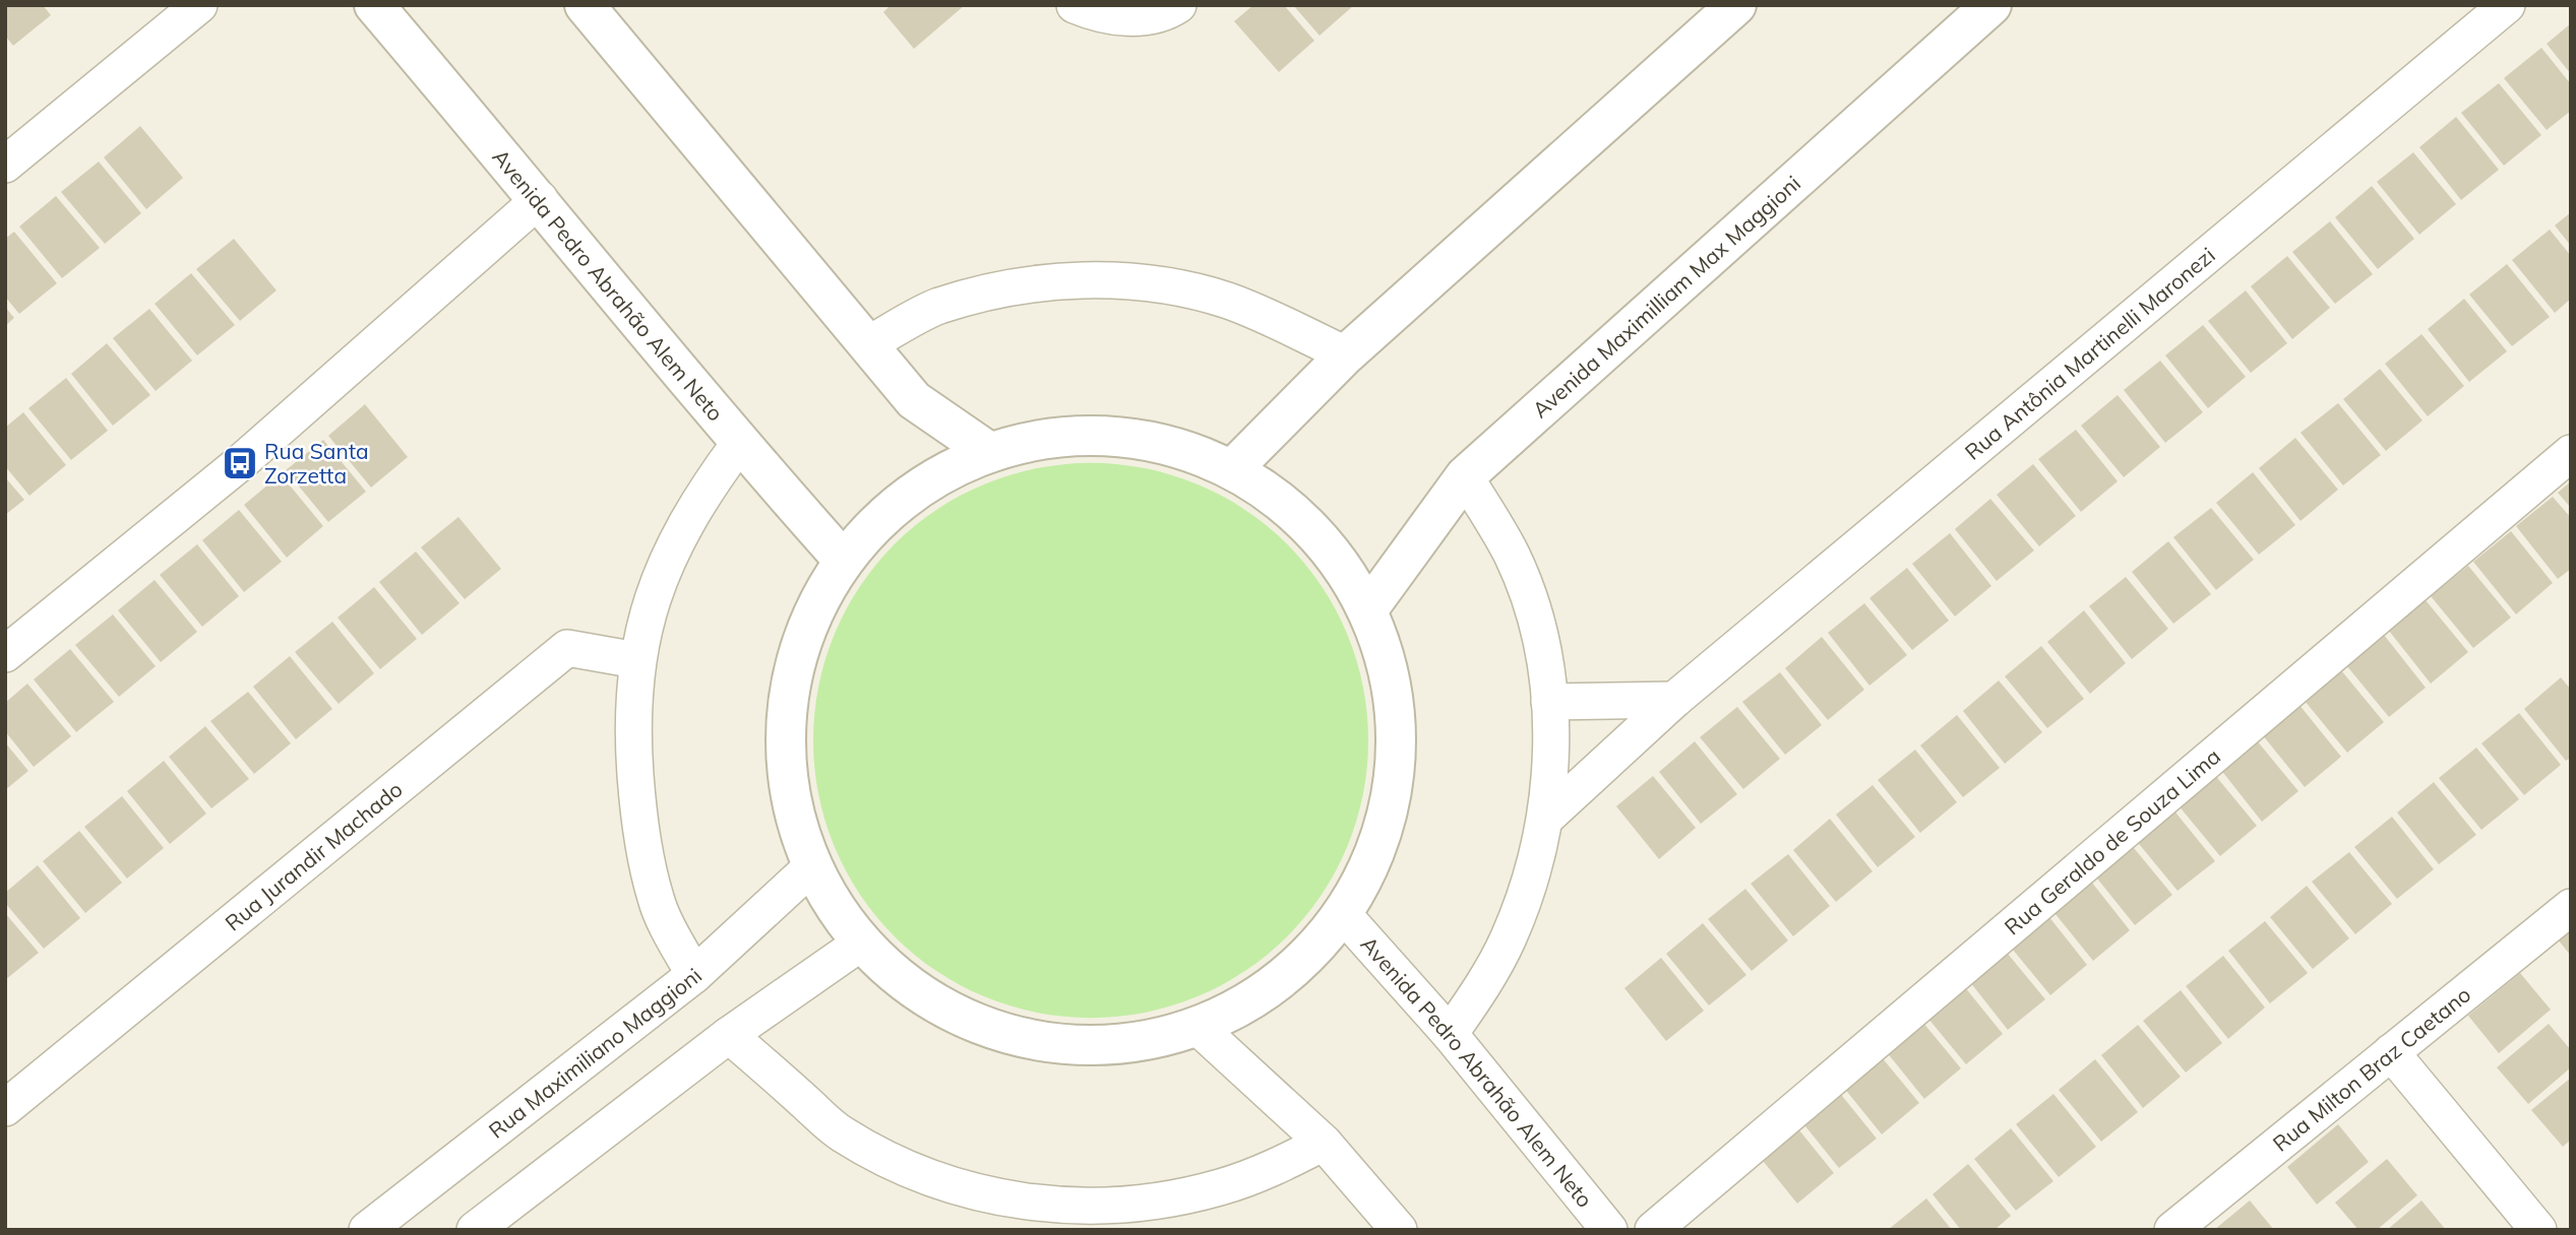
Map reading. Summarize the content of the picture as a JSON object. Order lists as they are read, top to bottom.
{
  "streets": {
    "street": [
      "Avenida Pedro Abrahão Alem Neto",
      "Avenida Maximilliam Max Maggioni",
      "Rua Antônia Martinelli Maronezi",
      "Rua Geraldo de Souza Lima",
      "Rua Jurandir Machado",
      "Rua Maximiliano Maggioni",
      "Rua Milton Braz Caetano"
    ]
  },
  "places": {
    "bus stop": ["Rua Santa Zorzetta"]
  }
}
